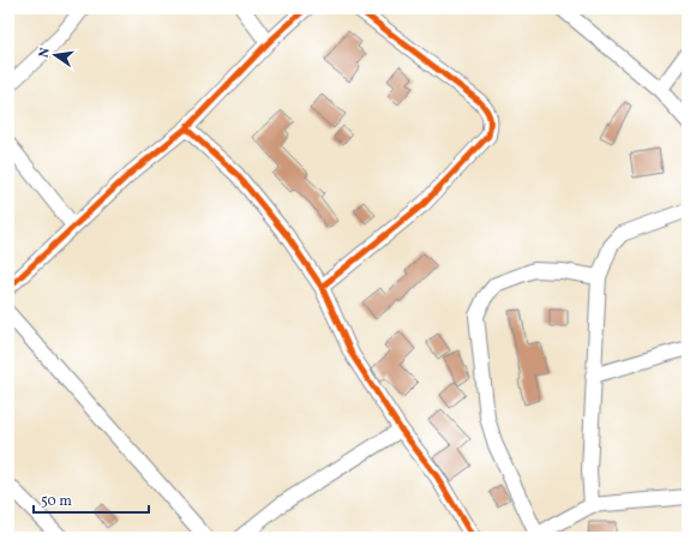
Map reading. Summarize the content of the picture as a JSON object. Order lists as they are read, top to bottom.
{
  "scale_bar": "50 m",
  "north": "left"
}
